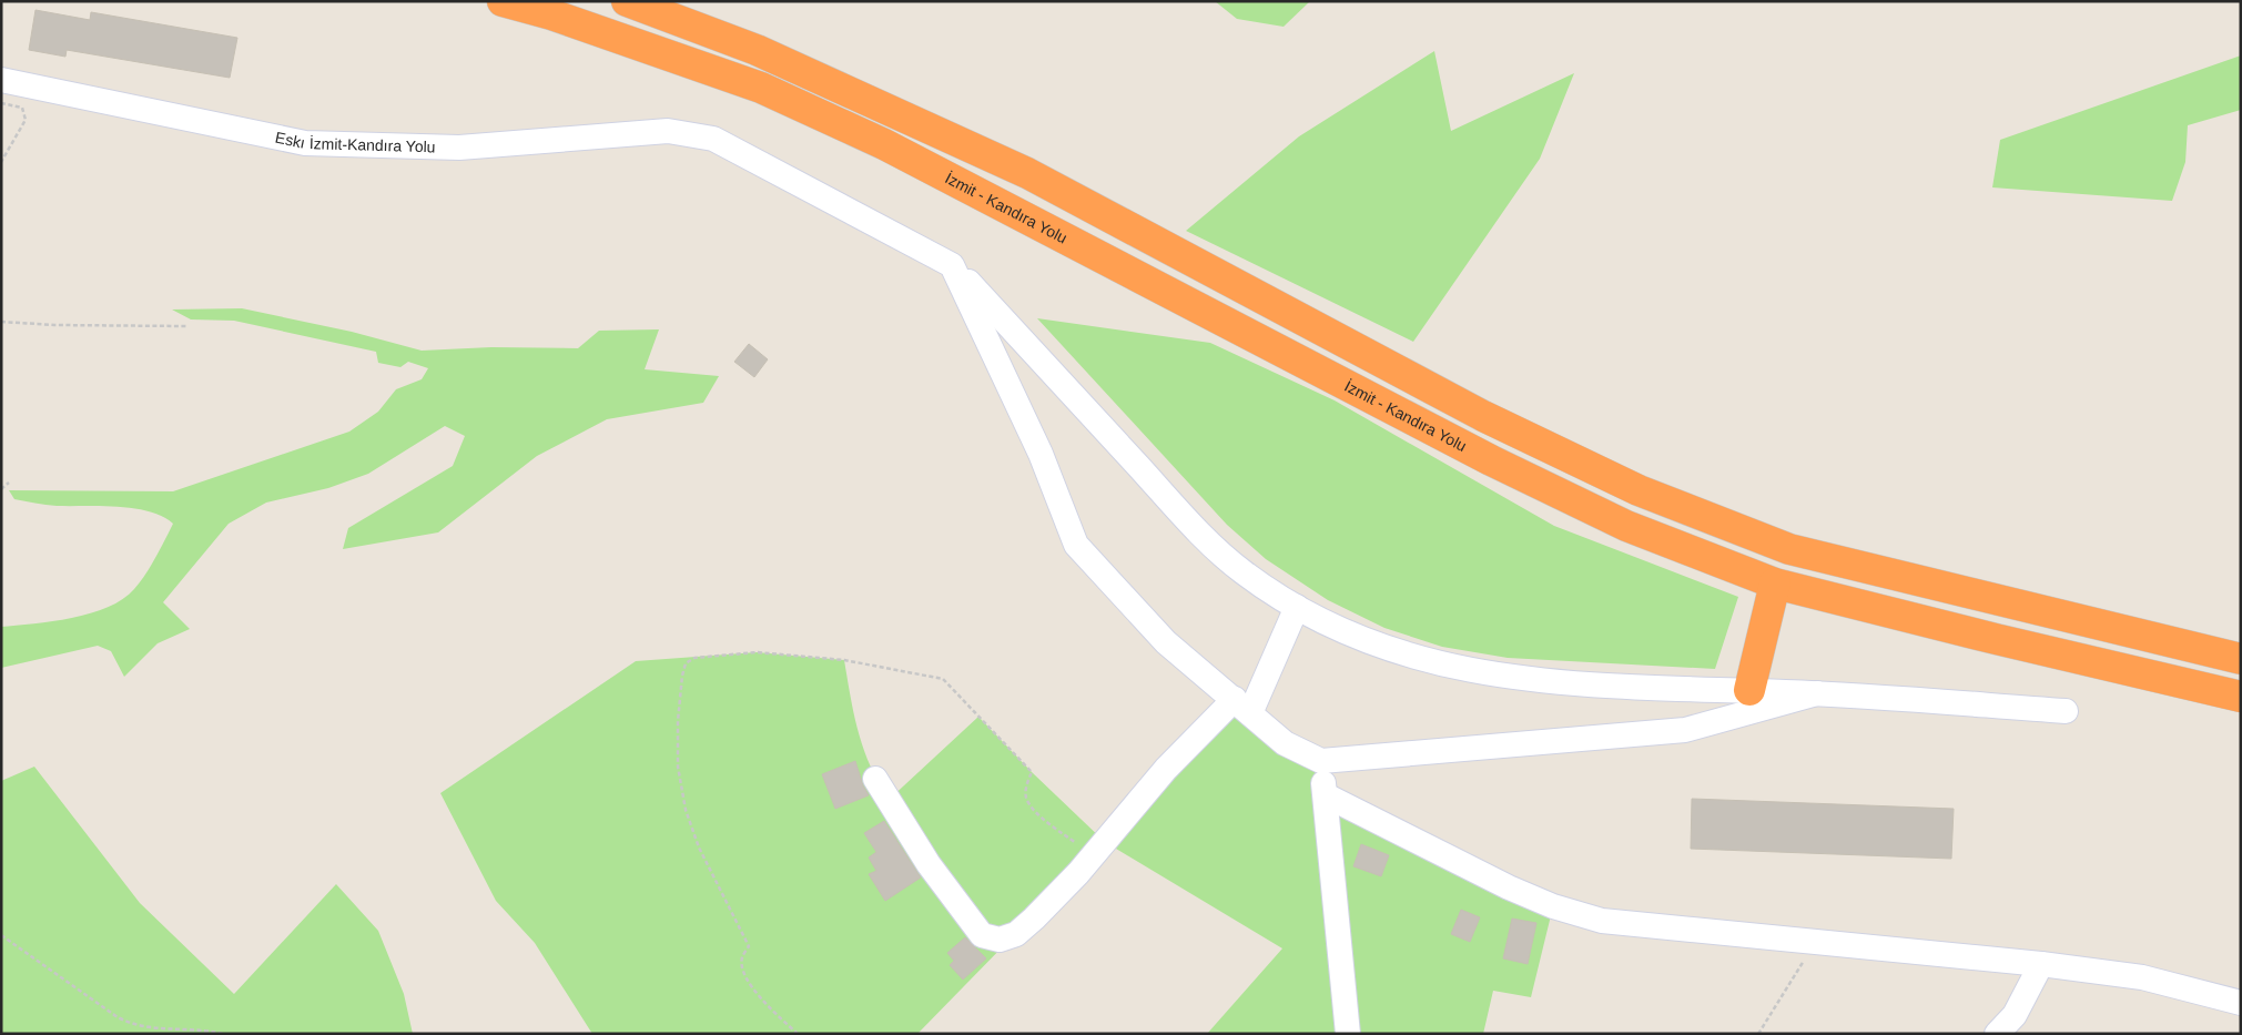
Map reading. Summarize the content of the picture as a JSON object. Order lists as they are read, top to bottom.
{
  "streets": {
    "highway": ["İzmit - Kandıra Yolu"],
    "street": ["Eskı İzmit-Kandıra Yolu"]
  }
}
